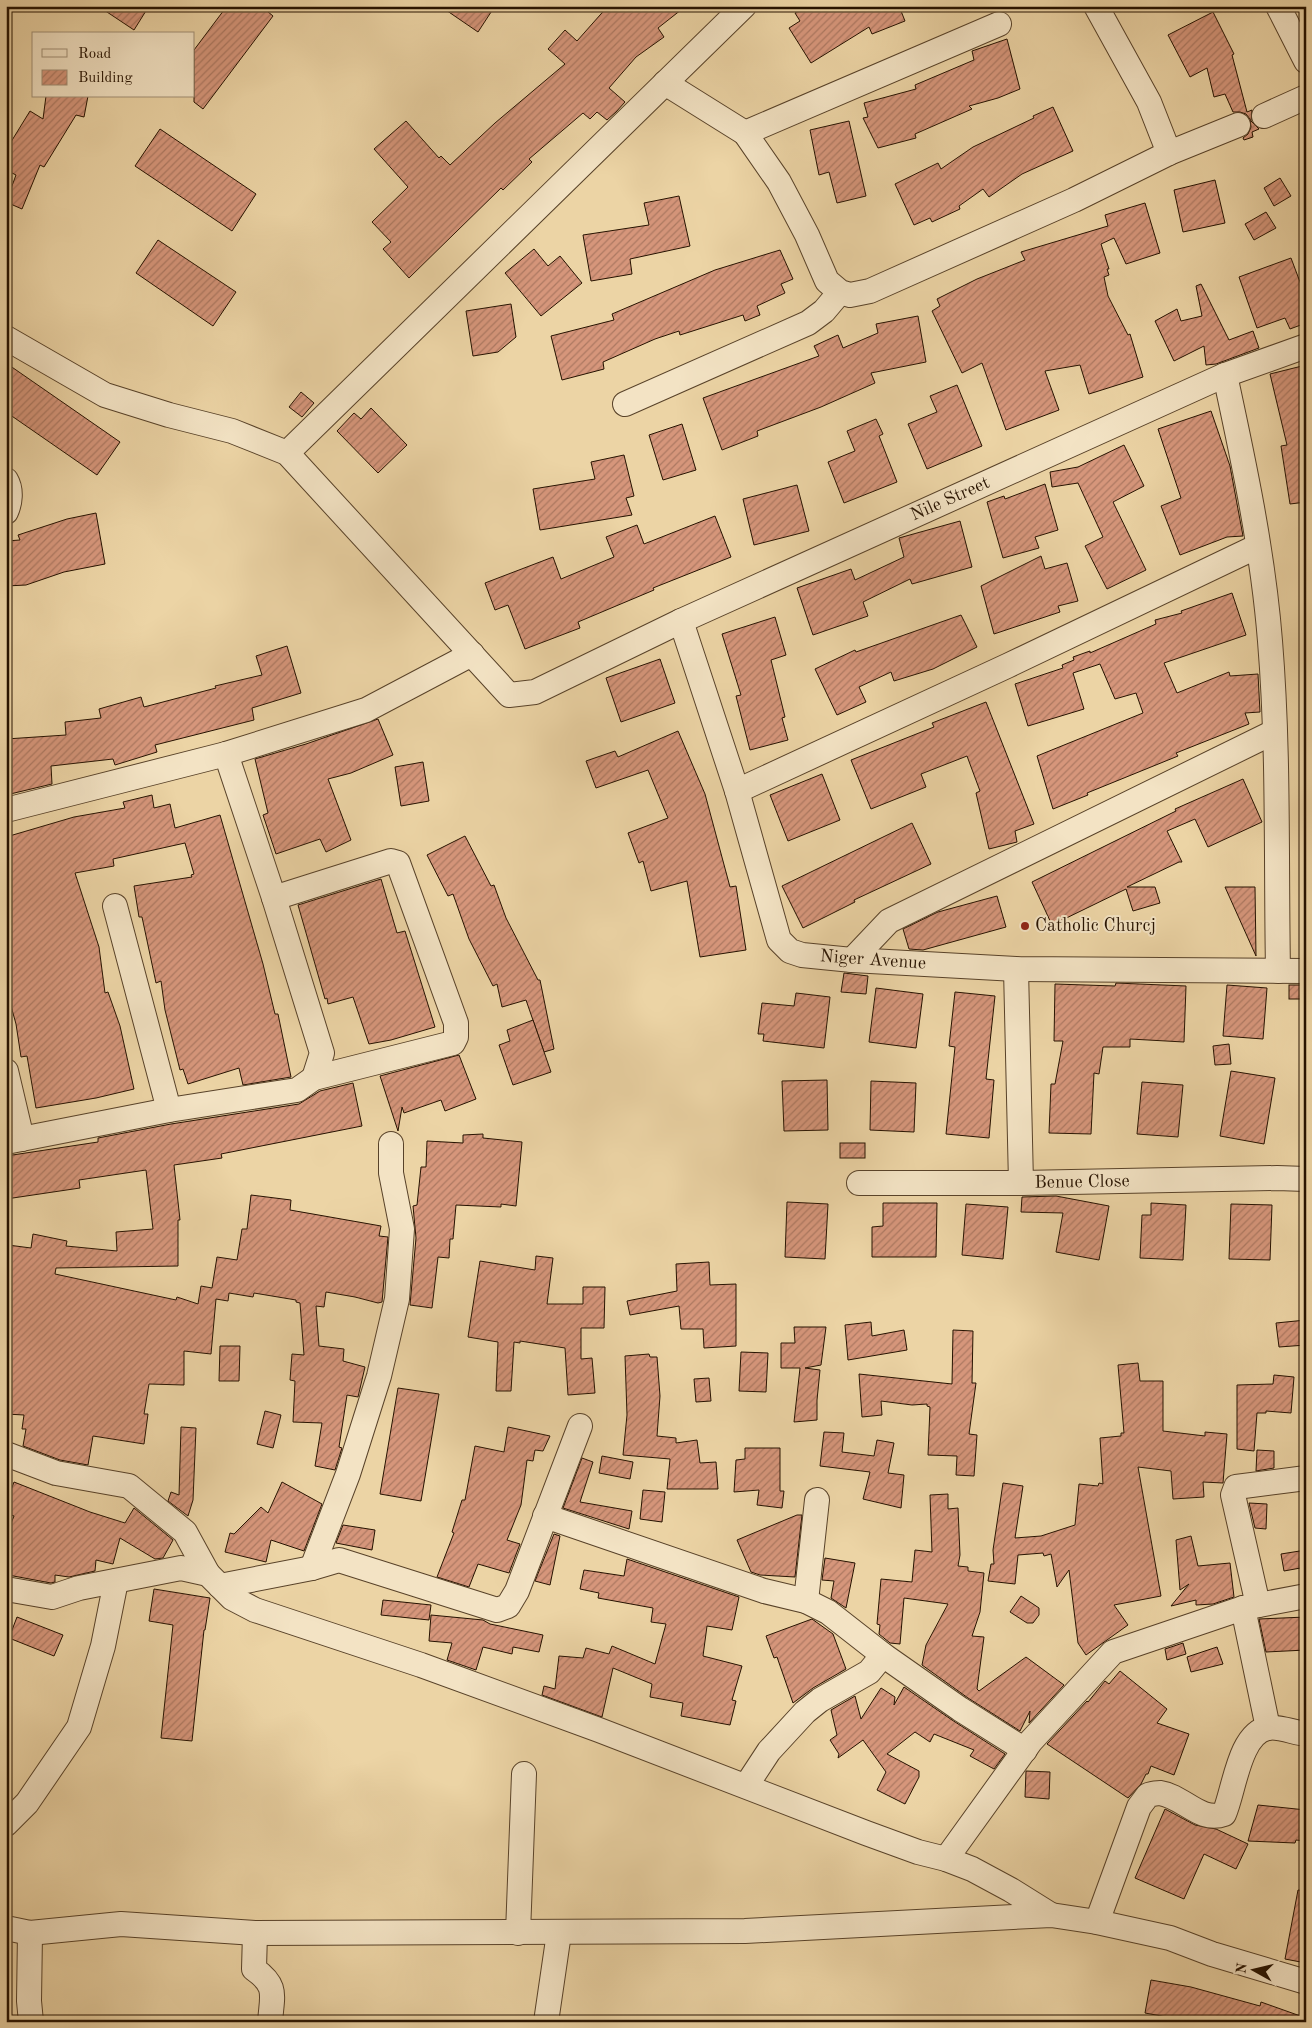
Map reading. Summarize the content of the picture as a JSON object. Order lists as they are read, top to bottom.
{
  "streets": {
    "street": ["Nile Street", "Niger Avenue", "Benue Close"]
  },
  "crossings": [
    ["Nile Street", "Niger Avenue"]
  ],
  "places": ["Catholic Churcj"],
  "legend": ["Road", "Building"],
  "north": "left"
}
